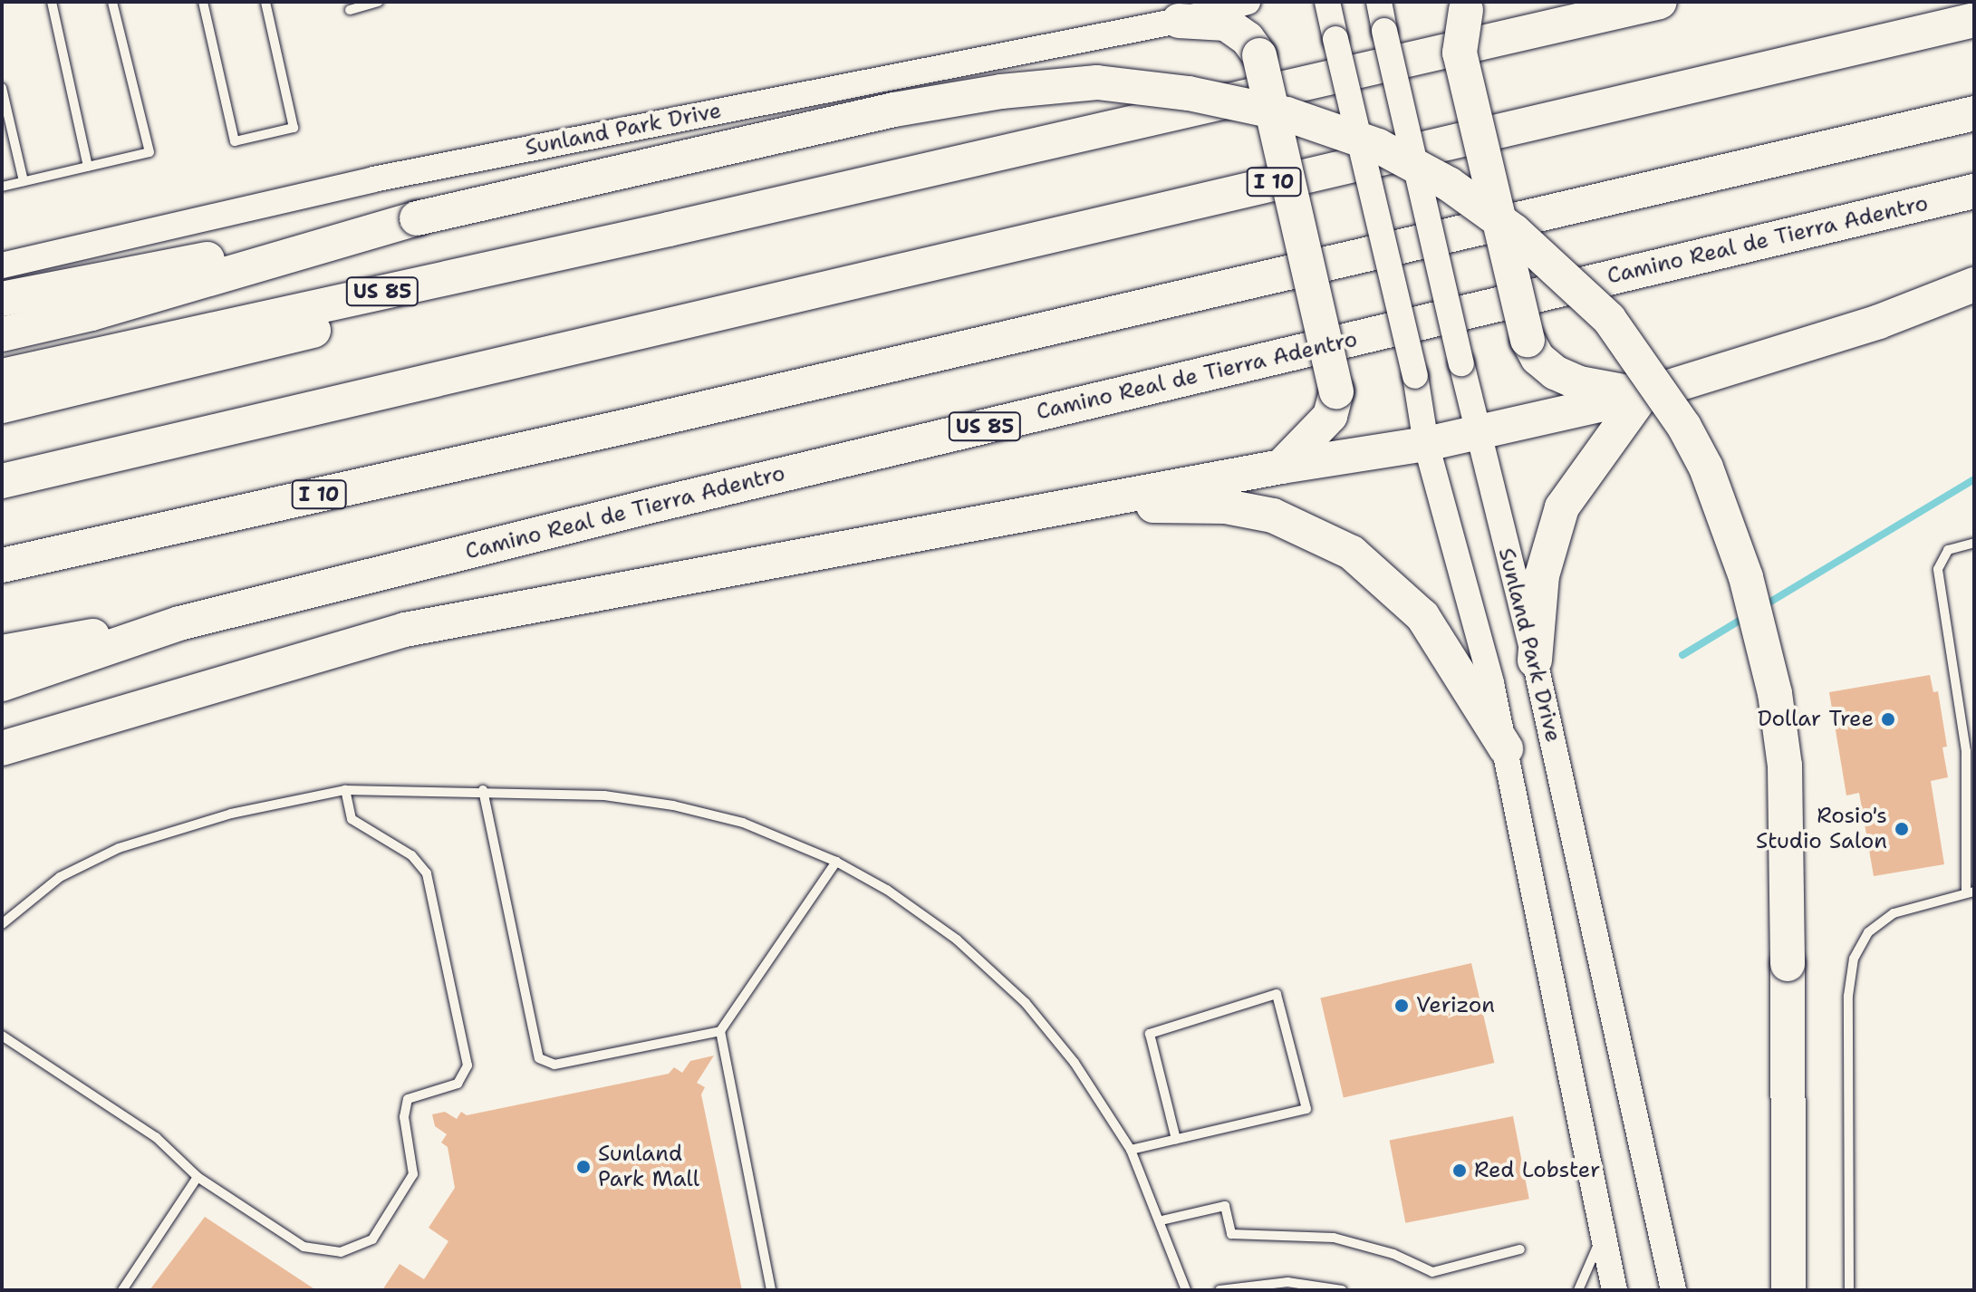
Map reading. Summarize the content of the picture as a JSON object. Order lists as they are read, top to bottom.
{
  "streets": {
    "highway": ["I 10", "Camino Real de Tierra Adentro", "US 85"],
    "main road": ["Sunland Park Drive"]
  },
  "places": [
    "Dollar Tree",
    "Rosio's Studio Salon",
    "Verizon",
    "Sunland Park Mall",
    "Red Lobster"
  ]
}
